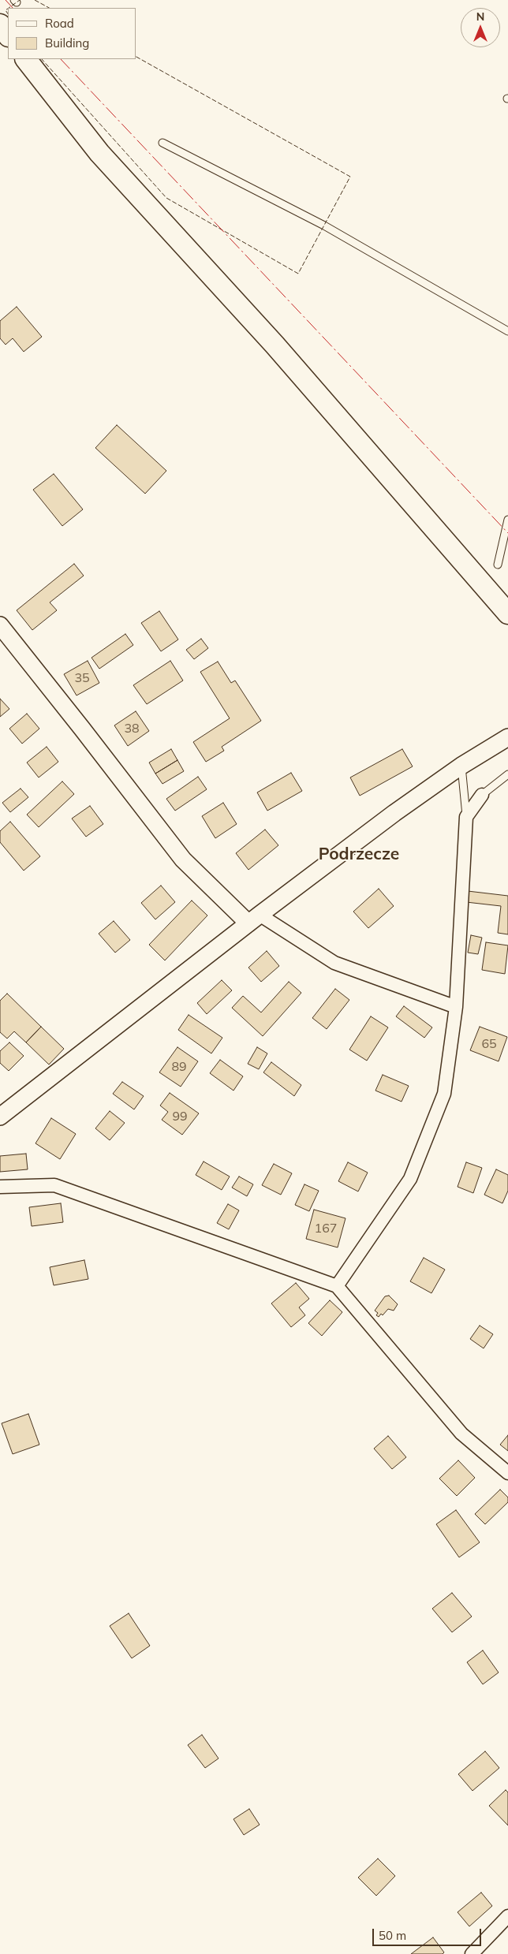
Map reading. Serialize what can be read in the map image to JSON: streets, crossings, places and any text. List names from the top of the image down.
{
  "districts": ["Podrzecze"],
  "house_numbers": [
    "35",
    "38",
    "65",
    "89",
    "99",
    "167"
  ],
  "legend": ["Road", "Building"],
  "scale_bar": "50 m",
  "north": "top"
}
